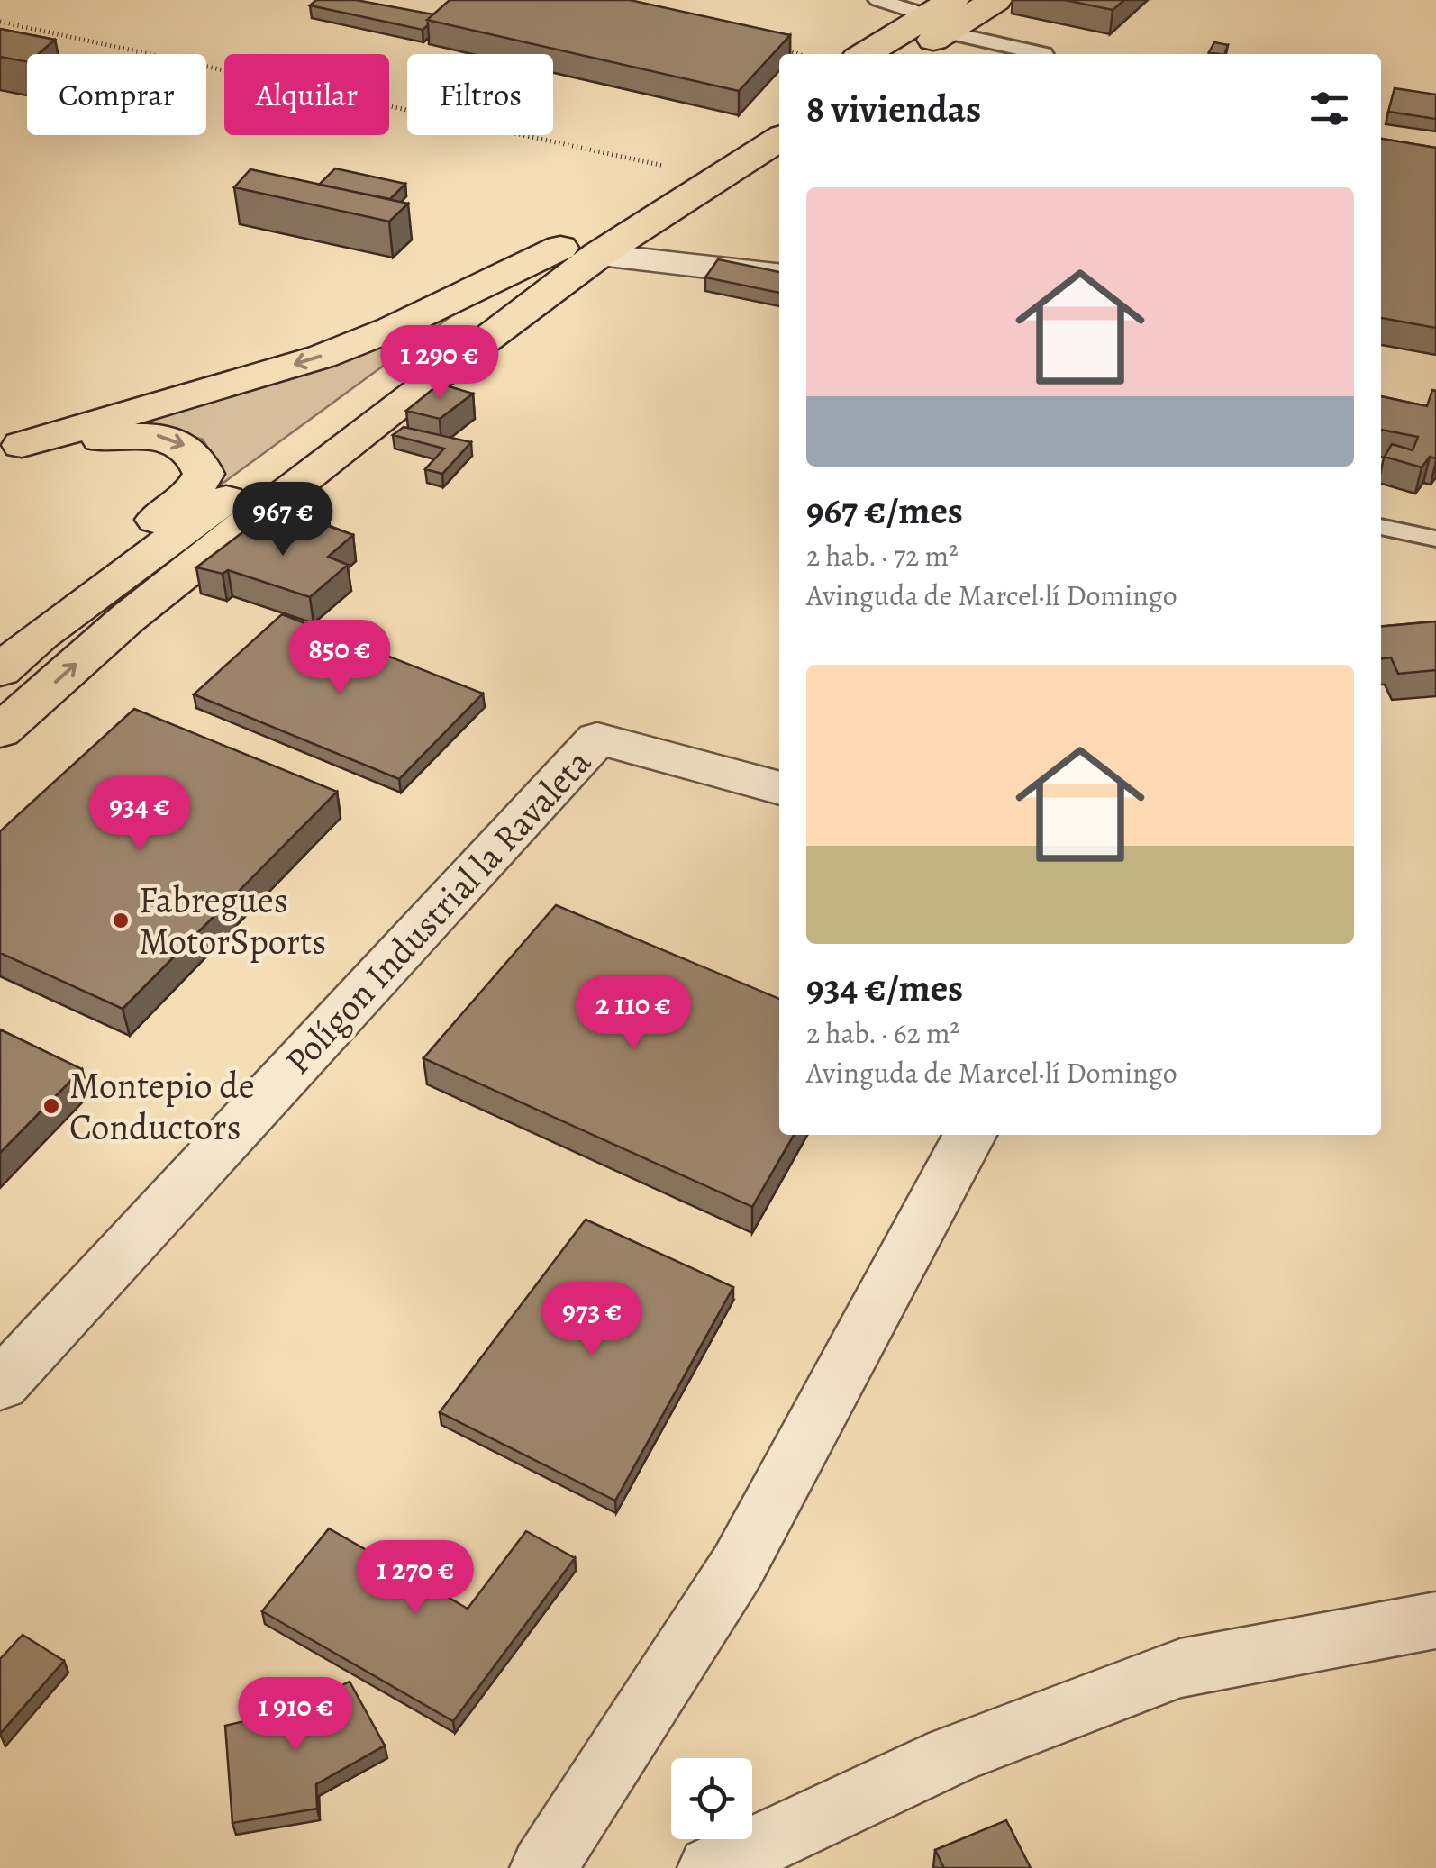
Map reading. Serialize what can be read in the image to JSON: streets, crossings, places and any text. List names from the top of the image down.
{
  "streets": {
    "street": ["Polígon Industrial la Ravaleta"]
  },
  "places": ["Fabregues MotorSports", "Montepio de Conductors"],
  "page": {
    "chip": ["Comprar", "Alquilar", "Filtros"],
    "heading": "8 viviendas",
    "list": [
      {
        "name": "967 €/mes",
        "note": "2 hab. · 72 m² · Avinguda de Marcel·lí Domingo"
      },
      {
        "name": "934 €/mes",
        "note": "2 hab. · 62 m² · Avinguda de Marcel·lí Domingo"
      }
    ],
    "price": [
      "1 290 €",
      "967 €",
      "850 €",
      "934 €",
      "2 110 €",
      "973 €",
      "1 270 €",
      "1 910 €"
    ]
  }
}
